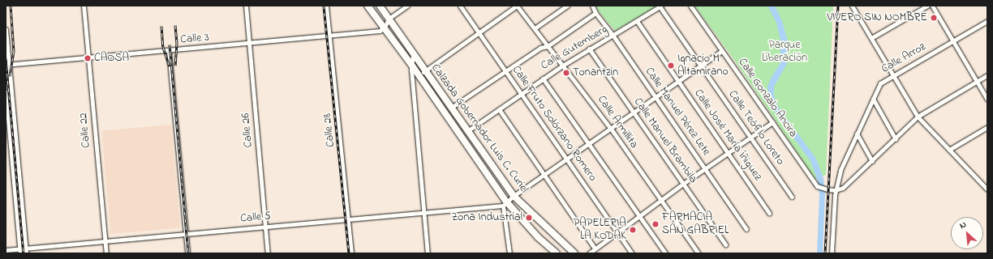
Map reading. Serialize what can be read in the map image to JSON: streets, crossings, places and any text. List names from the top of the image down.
{
  "streets": {
    "main road": ["Calzada Gobernador Luis C. Curiel"],
    "street": [
      "Calle 3",
      "Calle Gutemberg",
      "Calle Arroz",
      "Calle Gonzalo Ancira",
      "Calle Manuel Pérez Lete",
      "Calle Armillita",
      "Calle Fruto Solórzano Romero",
      "Calle Teófilo Loreto",
      "Calle 22",
      "Calle 26",
      "Calle 28",
      "Calle José María Íñiguez",
      "Calle Manuel Brambila",
      "Calle 5"
    ]
  },
  "crossings": [
    ["Calle 3", "Calzada Gobernador Luis C. Curiel"],
    ["Calle 3", "Calle 22"],
    ["Calle 3", "Calle 26"],
    ["Calle 3", "Calle 28"],
    ["Calle Gutemberg", "Calle Manuel Pérez Lete"],
    ["Calle Gutemberg", "Calle Armillita"],
    ["Calle Gutemberg", "Calle Fruto Solórzano Romero"],
    ["Calle Gutemberg", "Calle Teófilo Loreto"],
    ["Calle Gutemberg", "Calzada Gobernador Luis C. Curiel"],
    ["Calle Gutemberg", "Calle José María Íñiguez"],
    ["Calle Gutemberg", "Calle Manuel Brambila"],
    ["Calle Arroz", "Calle Gonzalo Ancira"],
    ["Calzada Gobernador Luis C. Curiel", "Calle 5"],
    ["Calle 22", "Calle 5"],
    ["Calle 26", "Calle 5"],
    ["Calle 28", "Calle 5"]
  ],
  "parks": ["Parque Liberación"],
  "places": [
    "VIVERO SIN NOMBRE",
    "CAOSA",
    "Ignacio M Altamirano",
    "Tonantzin",
    "Zona Industrial",
    "FARMACIA SAN GABRIEL",
    "PAPELERIA LA KODAK"
  ],
  "north": "top left"
}
